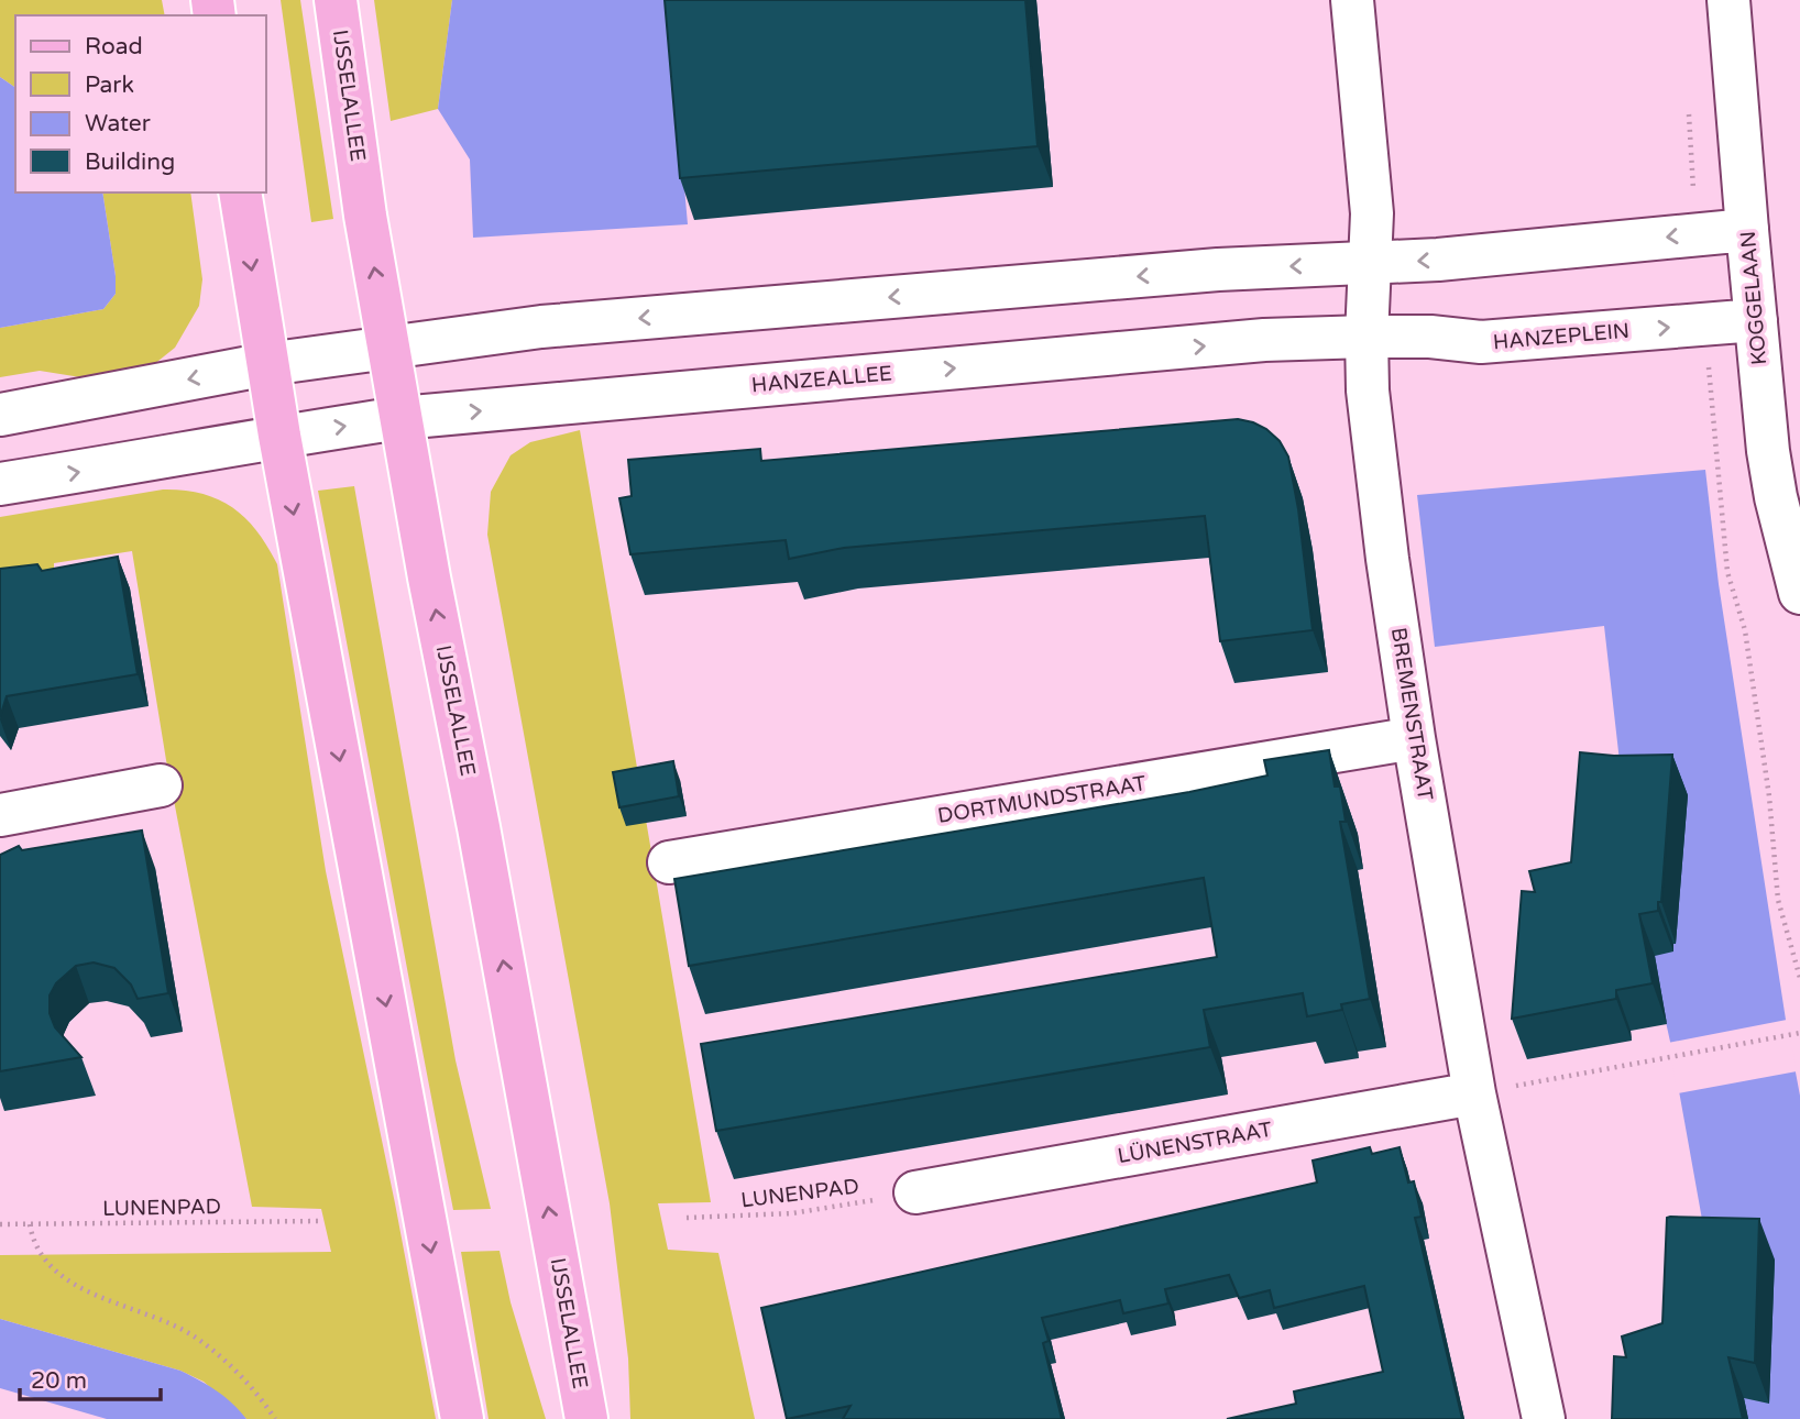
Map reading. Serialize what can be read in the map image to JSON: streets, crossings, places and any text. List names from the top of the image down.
{
  "streets": {
    "main road": ["IJSSELALLEE"],
    "street": [
      "KOGGELAAN",
      "HANZEPLEIN",
      "HANZEALLEE",
      "BREMENSTRAAT",
      "DORTMUNDSTRAAT",
      "LÜNENSTRAAT"
    ],
    "path": ["LUNENPAD"]
  },
  "crossings": [
    ["IJSSELALLEE", "HANZEALLEE"],
    ["KOGGELAAN", "HANZEPLEIN"],
    ["HANZEPLEIN", "HANZEALLEE"],
    ["HANZEPLEIN", "BREMENSTRAAT"],
    ["HANZEALLEE", "BREMENSTRAAT"],
    ["BREMENSTRAAT", "DORTMUNDSTRAAT"],
    ["BREMENSTRAAT", "LÜNENSTRAAT"],
    ["LÜNENSTRAAT", "LUNENPAD"]
  ],
  "legend": [
    "Road",
    "Park",
    "Water",
    "Building"
  ],
  "scale_bar": "20 m"
}
